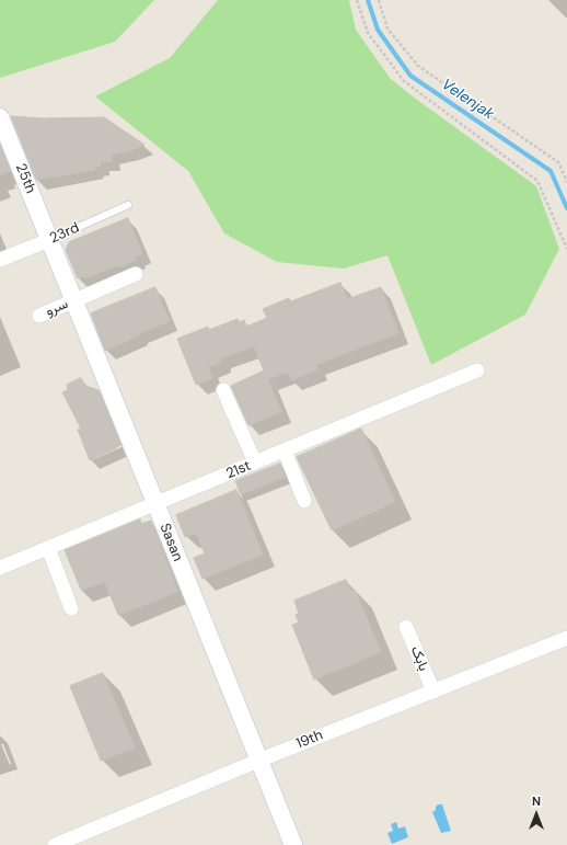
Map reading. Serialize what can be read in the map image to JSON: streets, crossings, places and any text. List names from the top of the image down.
{
  "streets": {
    "street": [
      "25th",
      "23rd",
      "سرو",
      "21st",
      "Sasan",
      "بابک",
      "19th"
    ]
  },
  "crossings": [
    ["25th", "23rd"],
    ["25th", "Sasan"],
    ["23rd", "Sasan"],
    ["سرو", "Sasan"],
    ["21st", "Sasan"],
    ["Sasan", "19th"],
    ["بابک", "19th"]
  ],
  "water": ["Velenjak"],
  "north": "top"
}
